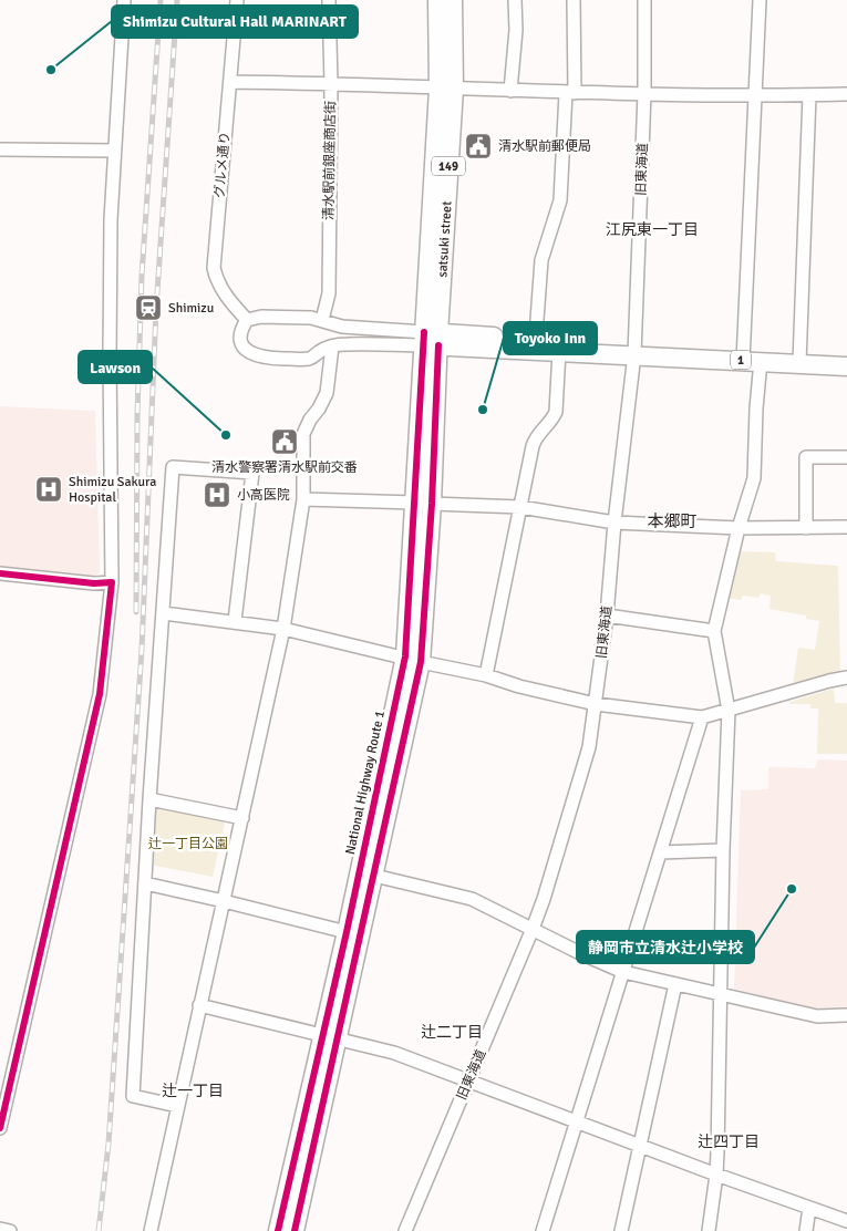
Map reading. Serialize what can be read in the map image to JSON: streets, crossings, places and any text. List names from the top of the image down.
{
  "streets": {
    "highway": [
      "149",
      "satsuki street",
      "1",
      "National Highway Route 1"
    ],
    "street": ["清水駅前銀座商店街", "グルメ通り", "旧東海道"]
  },
  "crossings": [
    ["旧東海道", "1"],
    ["satsuki street", "1"],
    ["satsuki street", "National Highway Route 1"],
    ["1", "National Highway Route 1"]
  ],
  "districts": [
    "江尻東一丁目",
    "本郷町",
    "辻二丁目",
    "辻一丁目",
    "辻四丁目"
  ],
  "parks": ["辻一丁目公園"],
  "places": {
    "other": [
      "Shimizu Cultural Hall MARINART",
      "Toyoko Inn",
      "Lawson",
      "静岡市立清水辻小学校"
    ],
    "public building": ["清水駅前郵便局", "清水警察署清水駅前交番"],
    "station": ["Shimizu"],
    "hospital": ["Shimizu Sakura Hospital", "小高医院"]
  }
}
